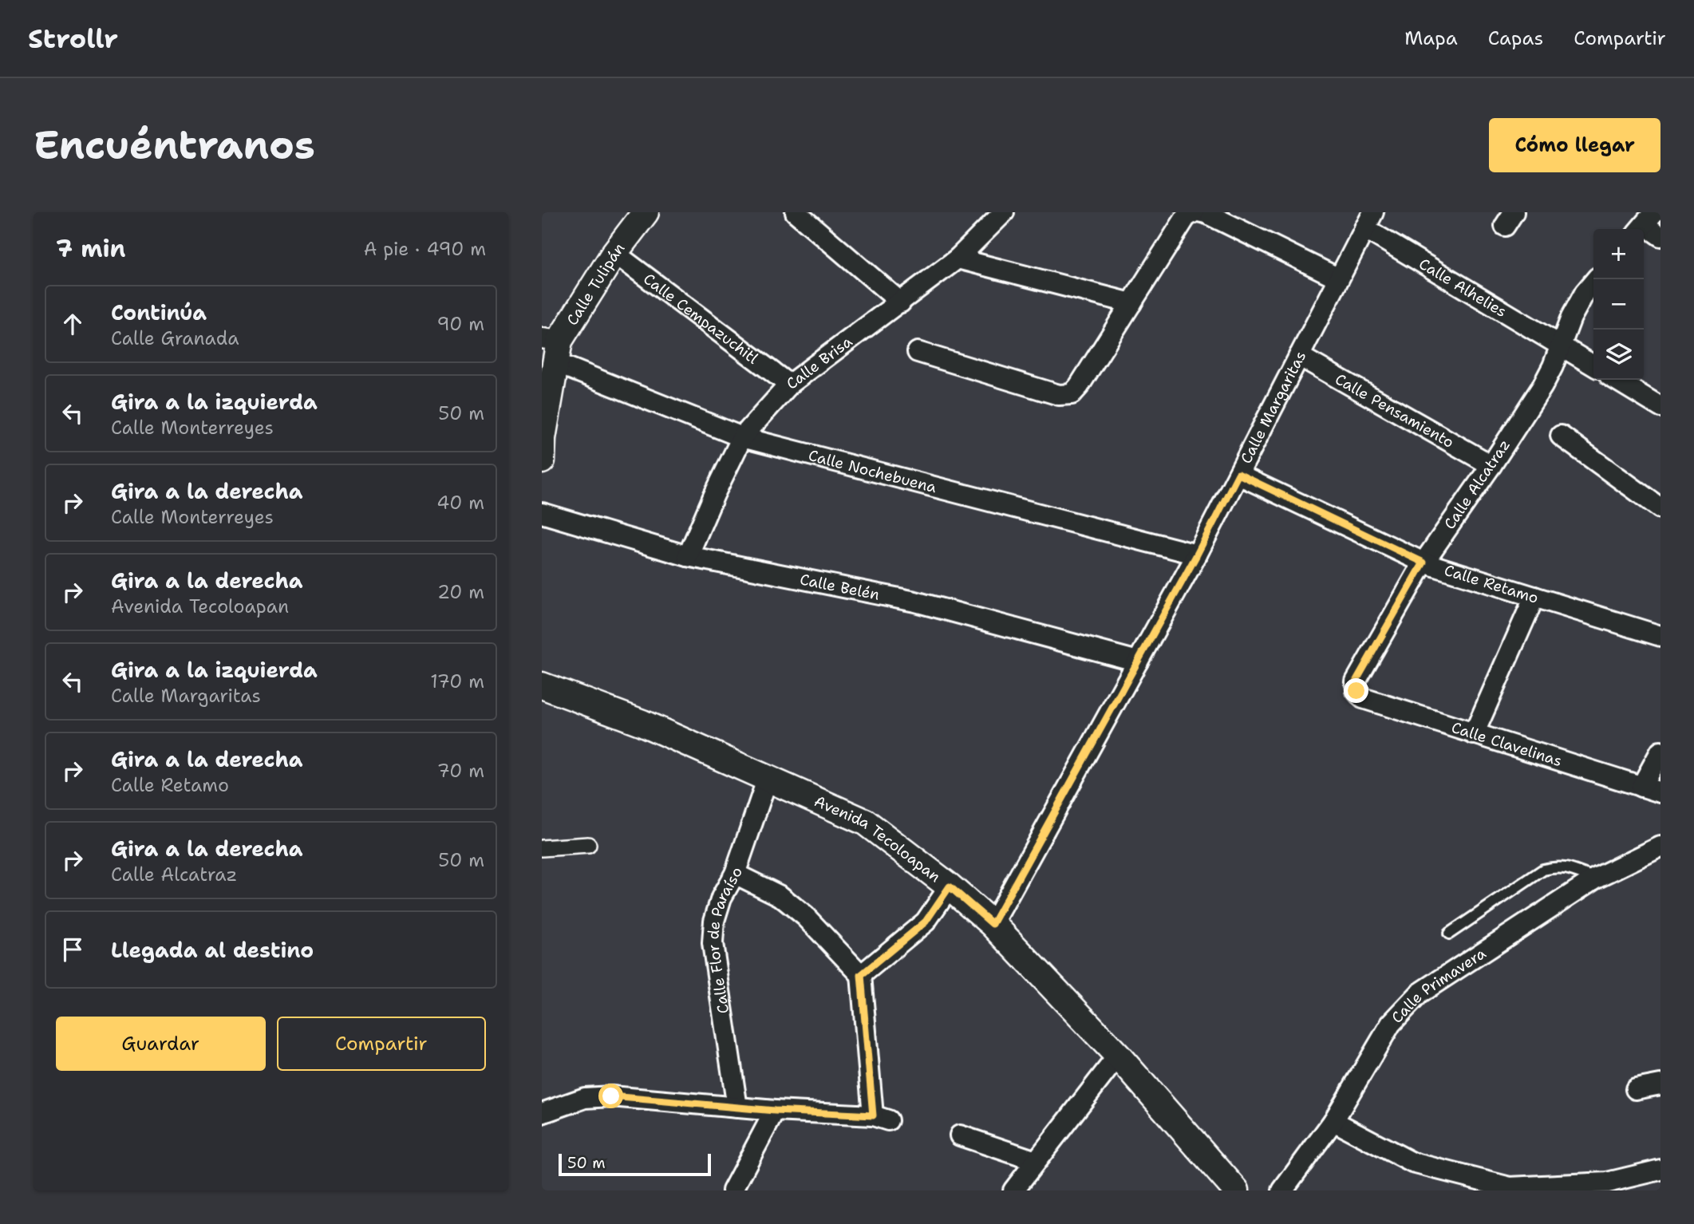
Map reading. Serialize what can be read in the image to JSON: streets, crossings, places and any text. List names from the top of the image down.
{
  "streets": {
    "street": [
      "Calle Tulipán",
      "Calle Alhelies",
      "Calle Cempazuchitl",
      "Calle Brisa",
      "Calle Margaritas",
      "Calle Pensamiento",
      "Calle Nochebuena",
      "Calle Alcatraz",
      "Calle Retamo",
      "Calle Belén",
      "Calle Clavelinas",
      "Avenida Tecoloapan",
      "Calle Flor de Paraíso",
      "Calle Primavera"
    ]
  },
  "crossings": [
    ["Calle Tulipán", "Calle Cempazuchitl"],
    ["Calle Tulipán", "Calle Nochebuena"],
    ["Calle Alhelies", "Calle Margaritas"],
    ["Calle Alhelies", "Calle Alcatraz"],
    ["Calle Cempazuchitl", "Calle Brisa"],
    ["Calle Brisa", "Calle Nochebuena"],
    ["Calle Brisa", "Calle Belén"],
    ["Calle Margaritas", "Calle Pensamiento"],
    ["Calle Margaritas", "Calle Nochebuena"],
    ["Calle Margaritas", "Calle Retamo"],
    ["Calle Margaritas", "Calle Belén"],
    ["Calle Margaritas", "Avenida Tecoloapan"],
    ["Calle Pensamiento", "Calle Alcatraz"],
    ["Calle Alcatraz", "Calle Retamo"],
    ["Calle Alcatraz", "Calle Clavelinas"],
    ["Avenida Tecoloapan", "Calle Flor de Paraíso"]
  ],
  "scale_bar": "50 m",
  "page": {
    "header": "Strollr",
    "nav": ["Mapa", "Capas", "Compartir"],
    "buttons": [
      "Cómo llegar",
      ["Guardar", "Compartir"]
    ],
    "title": "Encuéntranos",
    "heading": ["7 min", "A pie · 490 m"],
    "map_buttons": ["+", "−"],
    "list": [
      ["Continúa", "Calle Granada", "90 m"],
      ["Gira a la izquierda", "Calle Monterreyes", "50 m"],
      ["Gira a la derecha", "Calle Monterreyes", "40 m"],
      ["Gira a la derecha", "Avenida Tecoloapan", "20 m"],
      ["Gira a la izquierda", "Calle Margaritas", "170 m"],
      ["Gira a la derecha", "Calle Retamo", "70 m"],
      ["Gira a la derecha", "Calle Alcatraz", "50 m"],
      "Llegada al destino"
    ],
    "scale": "50 m"
  }
}
